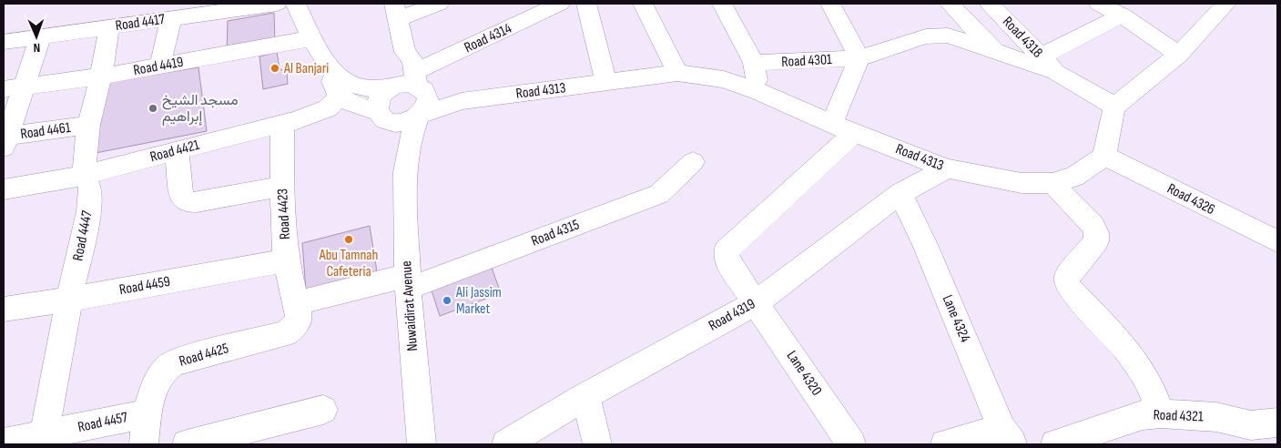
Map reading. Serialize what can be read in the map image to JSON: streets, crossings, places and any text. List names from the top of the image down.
{
  "streets": {
    "street": [
      "Road 4417",
      "Road 4318",
      "Road 4314",
      "Road 4301",
      "Road 4419",
      "Road 4313",
      "Road 4461",
      "Road 4421",
      "Road 4326",
      "Road 4423",
      "Road 4315",
      "Road 4447",
      "Road 4459",
      "Nuwaidirat Avenue",
      "Road 4319",
      "Lane 4324",
      "Road 4425",
      "Lane 4320",
      "Road 4321",
      "Road 4457"
    ]
  },
  "crossings": [
    ["Road 4417", "Road 4447"],
    ["Road 4318", "Road 4301"],
    ["Road 4314", "Road 4313"],
    ["Road 4314", "Nuwaidirat Avenue"],
    ["Road 4419", "Road 4447"],
    ["Road 4313", "Road 4326"],
    ["Road 4313", "Nuwaidirat Avenue"],
    ["Road 4313", "Road 4319"],
    ["Road 4461", "Road 4447"],
    ["Road 4421", "Road 4423"],
    ["Road 4421", "Road 4447"],
    ["Road 4423", "Road 4315"],
    ["Road 4423", "Road 4459"],
    ["Road 4423", "Road 4425"],
    ["Road 4315", "Nuwaidirat Avenue"],
    ["Road 4315", "Road 4425"],
    ["Road 4447", "Road 4459"],
    ["Road 4447", "Road 4457"],
    ["Road 4319", "Lane 4324"],
    ["Road 4319", "Lane 4320"],
    ["Road 4425", "Road 4457"]
  ],
  "places": [
    "Al Banjari",
    "مسجد الشيخ إبراهيم",
    "Abu Tamnah Cafeteria",
    "Ali Jassim Market"
  ],
  "north": "bottom"
}
